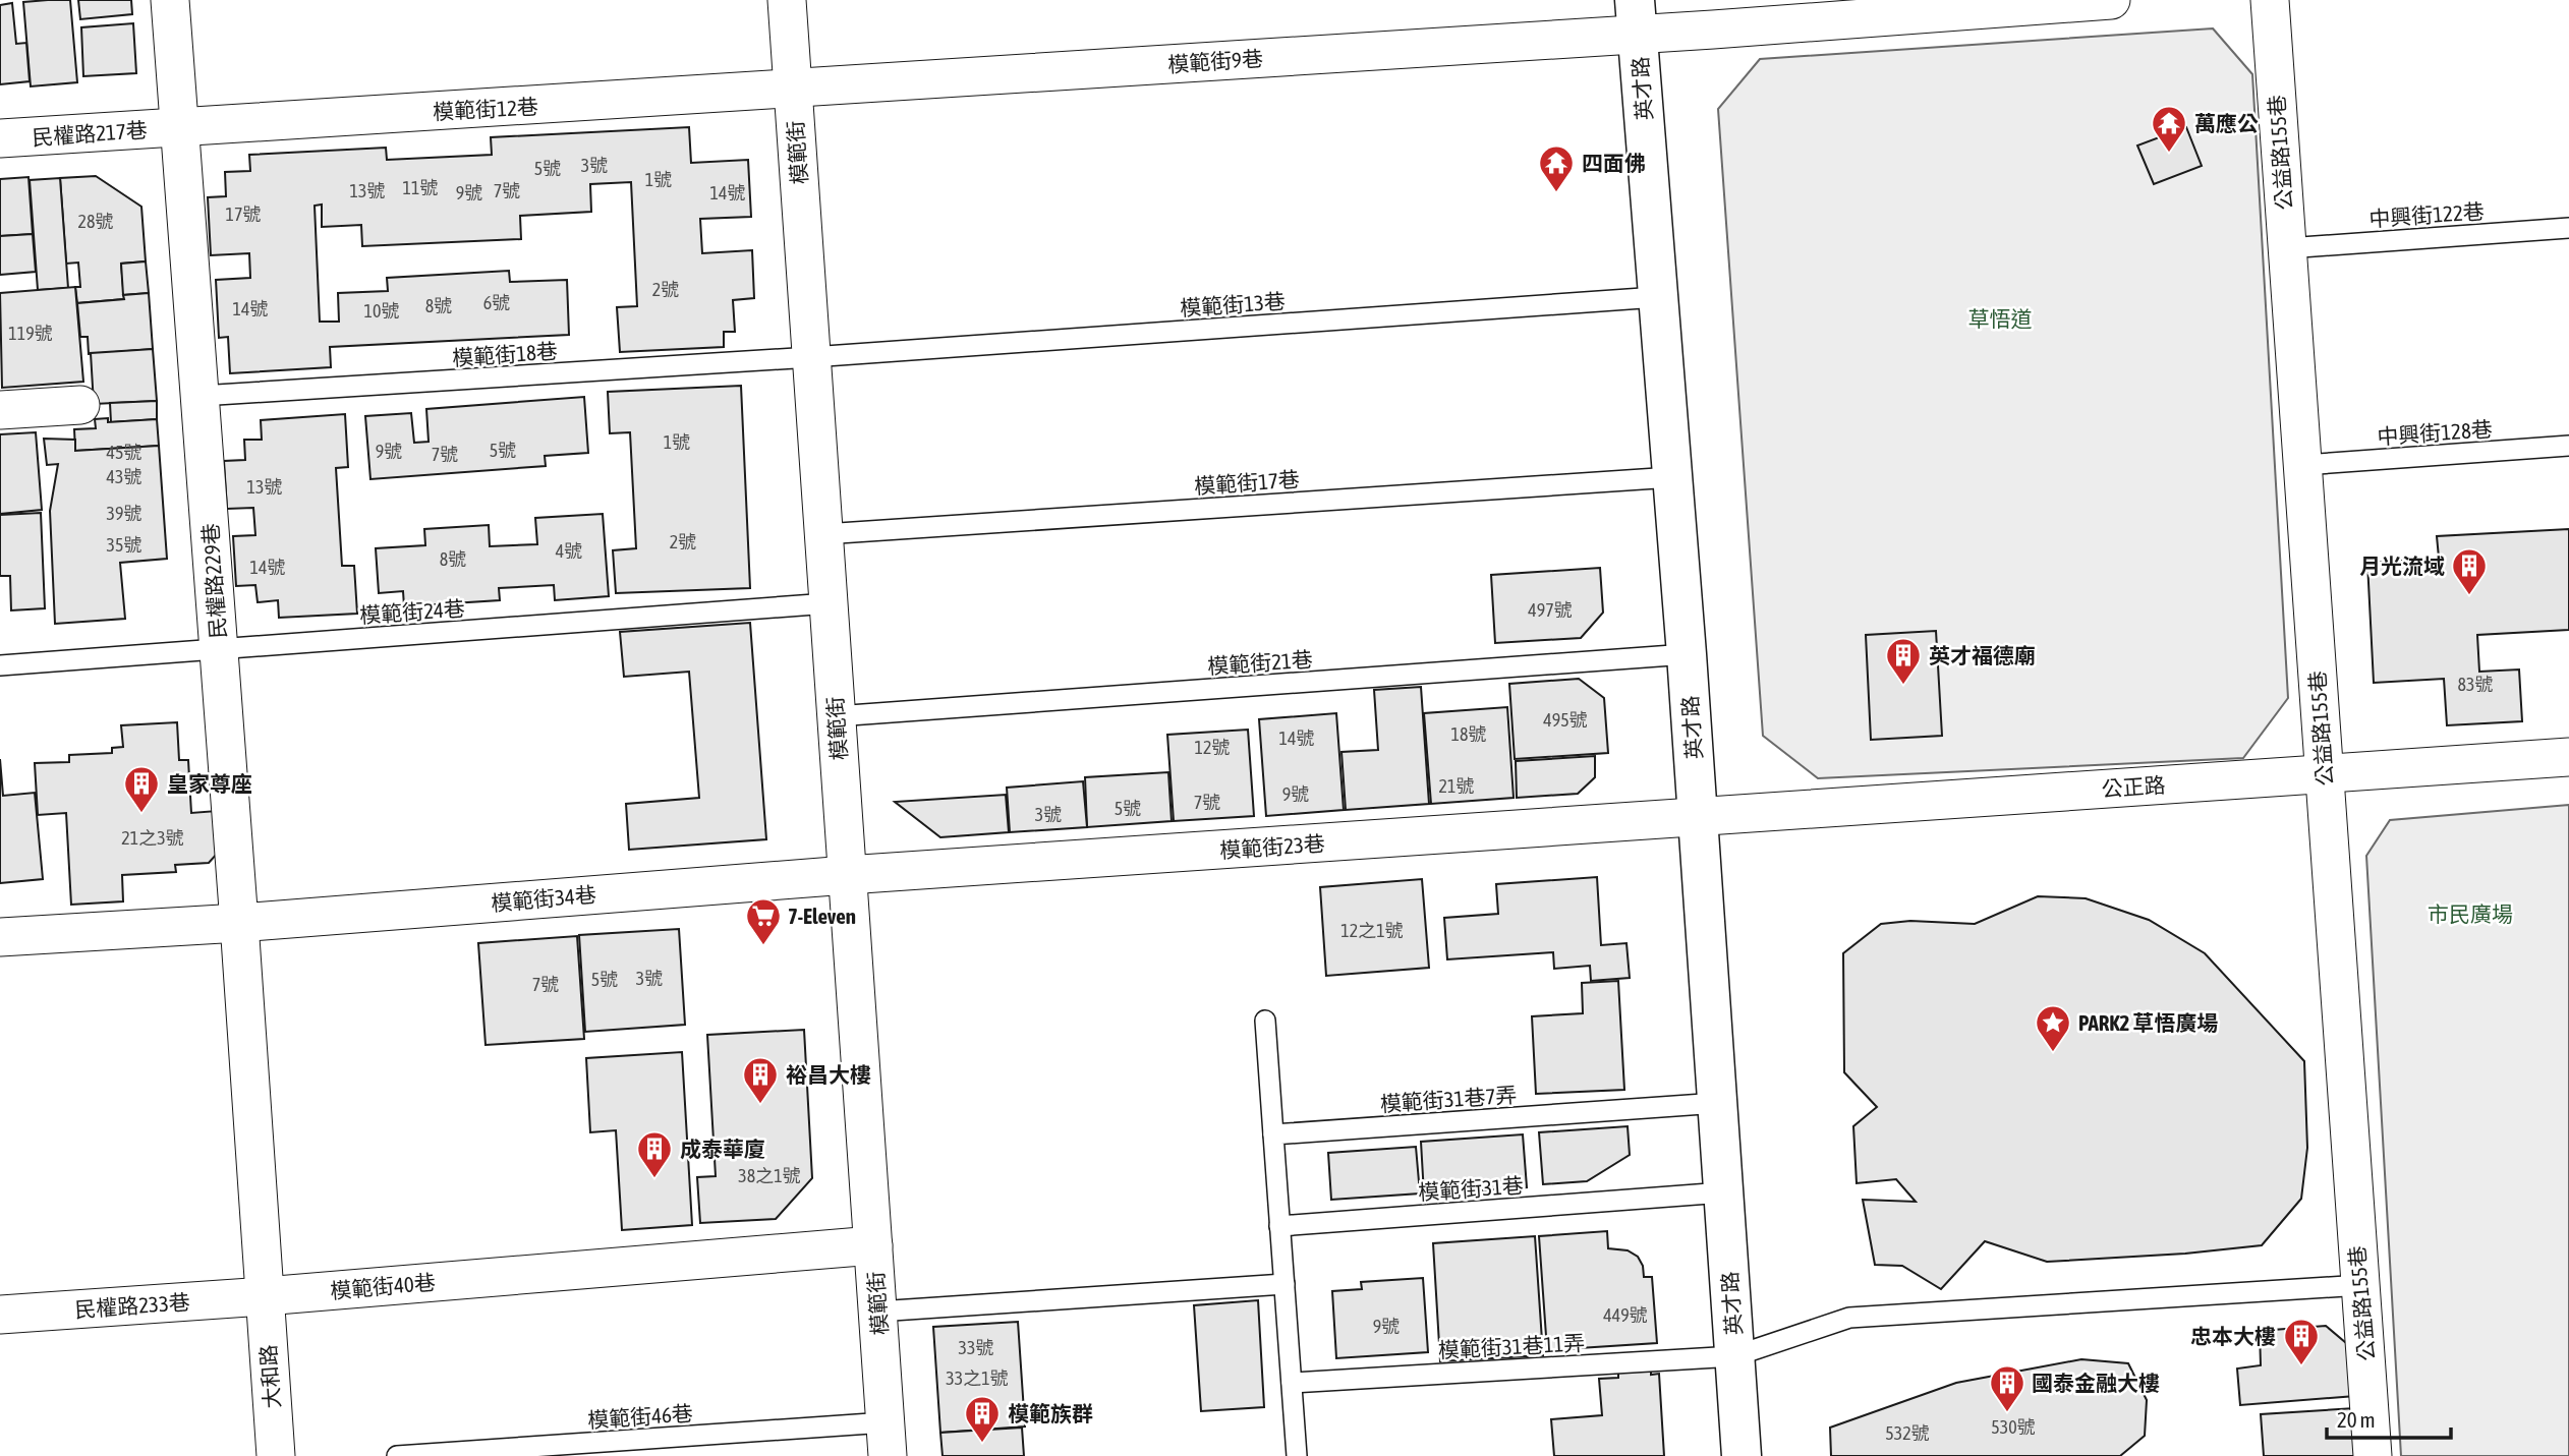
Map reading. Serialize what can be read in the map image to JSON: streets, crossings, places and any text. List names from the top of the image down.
{
  "streets": {
    "main road": ["英才路"],
    "street": [
      "模範街9巷",
      "模範街12巷",
      "民權路217巷",
      "模範街",
      "公益路155巷",
      "民權路229巷",
      "公正路",
      "模範街23巷",
      "模範街34巷",
      "模範街40巷",
      "民權路233巷",
      "大和路"
    ],
    "lane": [
      "中興街122巷",
      "模範街13巷",
      "模範街18巷",
      "中興街128巷",
      "模範街17巷",
      "模範街24巷",
      "模範街21巷",
      "模範街31巷7弄",
      "模範街31巷",
      "模範街31巷11弄",
      "模範街46巷"
    ]
  },
  "crossings": [
    ["模範街9巷", "英才路"],
    ["模範街9巷", "模範街12巷"],
    ["模範街9巷", "模範街"],
    ["英才路", "模範街13巷"],
    ["英才路", "模範街17巷"],
    ["英才路", "模範街21巷"],
    ["英才路", "公正路"],
    ["英才路", "模範街23巷"],
    ["英才路", "模範街31巷7弄"],
    ["英才路", "模範街31巷"],
    ["英才路", "模範街31巷11弄"],
    ["模範街12巷", "民權路217巷"],
    ["模範街12巷", "模範街"],
    ["模範街12巷", "民權路229巷"],
    ["民權路217巷", "民權路229巷"],
    ["模範街", "模範街13巷"],
    ["模範街", "模範街18巷"],
    ["模範街", "模範街17巷"],
    ["模範街", "模範街24巷"],
    ["模範街", "模範街21巷"],
    ["模範街", "模範街23巷"],
    ["模範街", "模範街34巷"],
    ["模範街", "模範街40巷"],
    ["模範街", "模範街46巷"],
    ["公益路155巷", "中興街122巷"],
    ["公益路155巷", "中興街128巷"],
    ["公益路155巷", "公正路"],
    ["公益路155巷", "模範街31巷11弄"],
    ["模範街13巷", "模範街18巷"],
    ["模範街18巷", "民權路229巷"],
    ["民權路229巷", "模範街24巷"],
    ["民權路229巷", "模範街34巷"],
    ["公正路", "模範街23巷"],
    ["模範街23巷", "模範街34巷"],
    ["模範街40巷", "民權路233巷"],
    ["模範街40巷", "大和路"],
    ["民權路233巷", "大和路"]
  ],
  "parks": ["草悟道", "市民廣場"],
  "places": {
    "temple": ["萬應公", "四面佛"],
    "building": [
      "月光流域",
      "英才福德廟",
      "皇家尊座",
      "裕昌大樓",
      "成泰華廈",
      "忠本大樓",
      "國泰金融大樓",
      "模範族群"
    ],
    "supermarket": ["7-Eleven"],
    "place": ["PARK2 草悟廣場"]
  },
  "house_numbers": [
    "3號",
    "5號",
    "1號",
    "11號",
    "13號",
    "7號",
    "9號",
    "14號",
    "17號",
    "28號",
    "2號",
    "6號",
    "8號",
    "14號",
    "10號",
    "119號",
    "1號",
    "5號",
    "9號",
    "45號",
    "7號",
    "43號",
    "13號",
    "39號",
    "2號",
    "35號",
    "4號",
    "8號",
    "14號",
    "497號",
    "83號",
    "495號",
    "18號",
    "14號",
    "12號",
    "21號",
    "9號",
    "7號",
    "5號",
    "3號",
    "21之3號",
    "12之1號",
    "3號",
    "5號",
    "7號",
    "38之1號",
    "449號",
    "9號",
    "33號",
    "33之1號",
    "530號",
    "532號"
  ],
  "scale_bar": "20 m"
}
